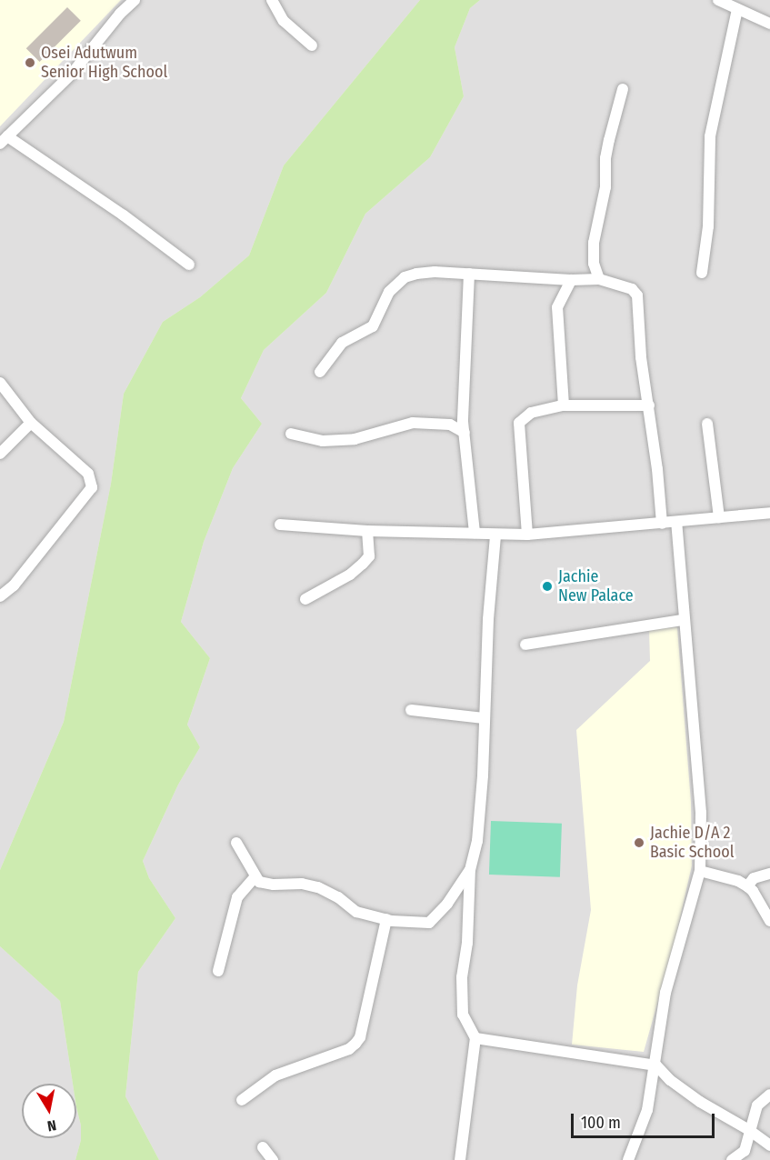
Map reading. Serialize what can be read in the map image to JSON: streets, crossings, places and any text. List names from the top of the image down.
{
  "places": ["Osei Adutwum Senior High School", "Jachie New Palace", "Jachie D/A 2 Basic School"],
  "scale_bar": "100 m",
  "north": "bottom"
}
